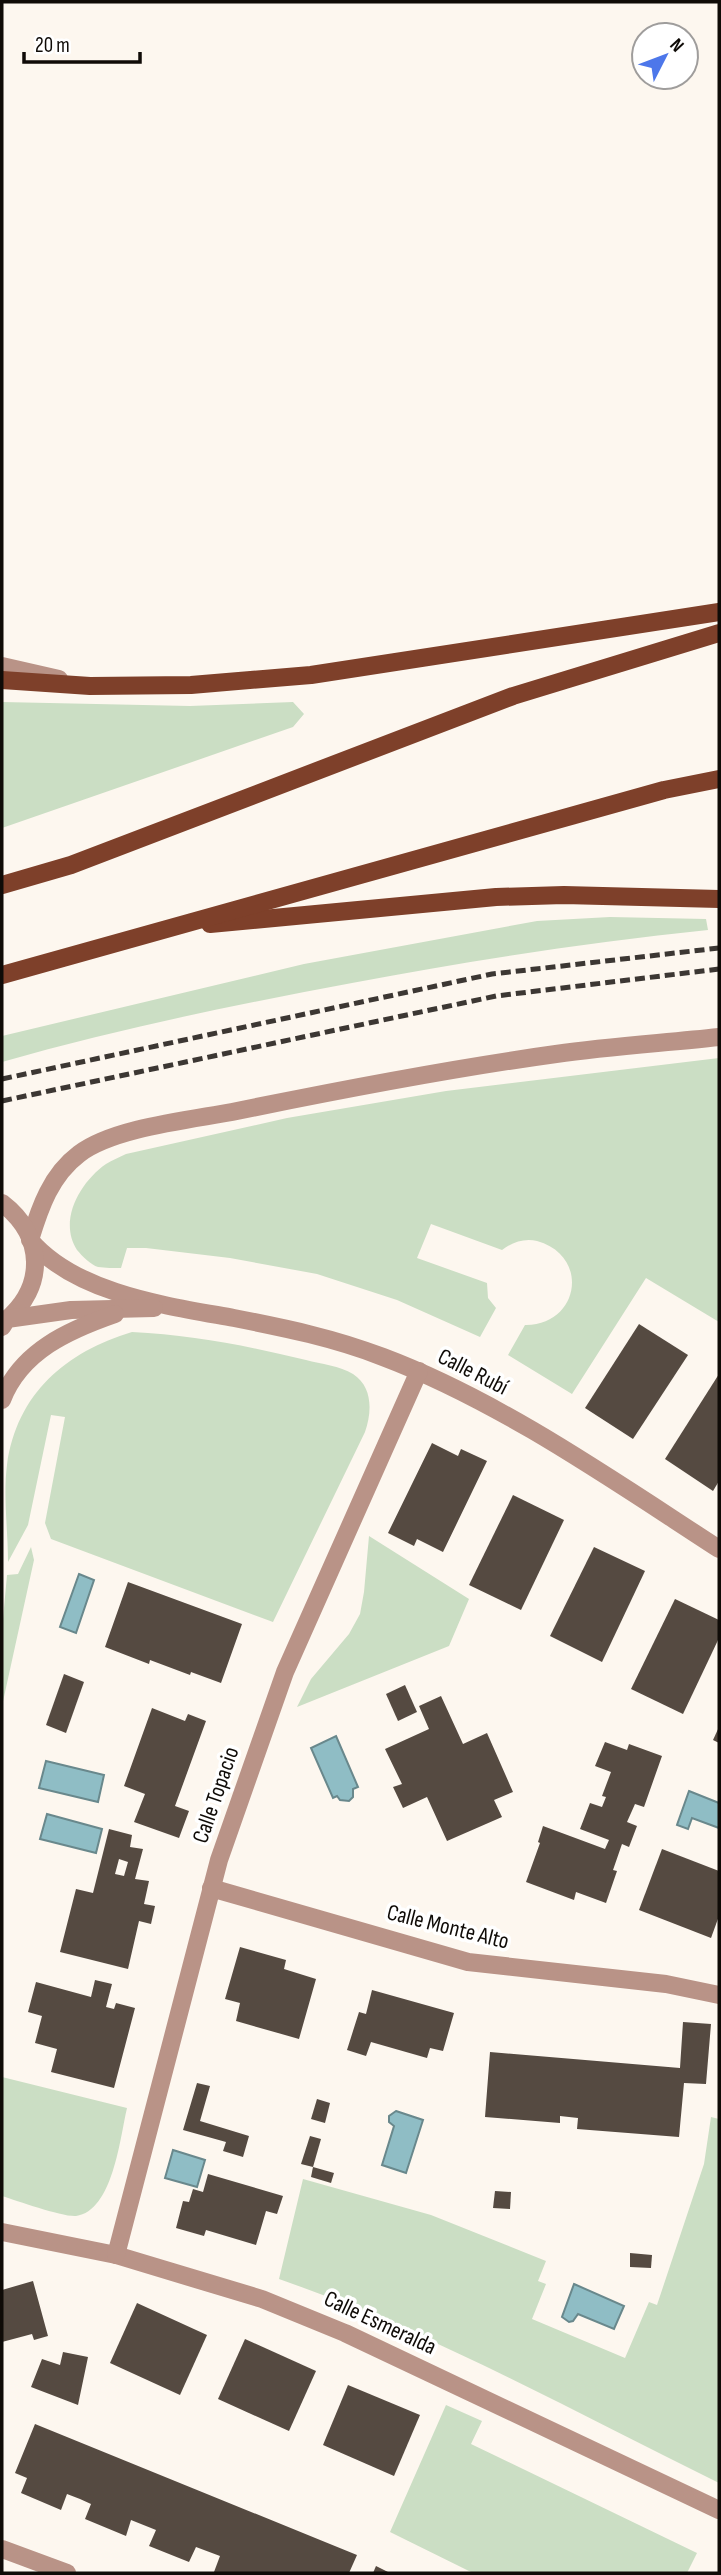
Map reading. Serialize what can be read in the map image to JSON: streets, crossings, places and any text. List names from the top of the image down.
{
  "streets": {
    "street": [
      "Calle Rubí",
      "Calle Topacio",
      "Calle Monte Alto",
      "Calle Esmeralda"
    ]
  },
  "crossings": [
    ["Calle Rubí", "Calle Topacio"],
    ["Calle Topacio", "Calle Monte Alto"],
    ["Calle Topacio", "Calle Esmeralda"]
  ],
  "scale_bar": "20 m",
  "north": "top right"
}
